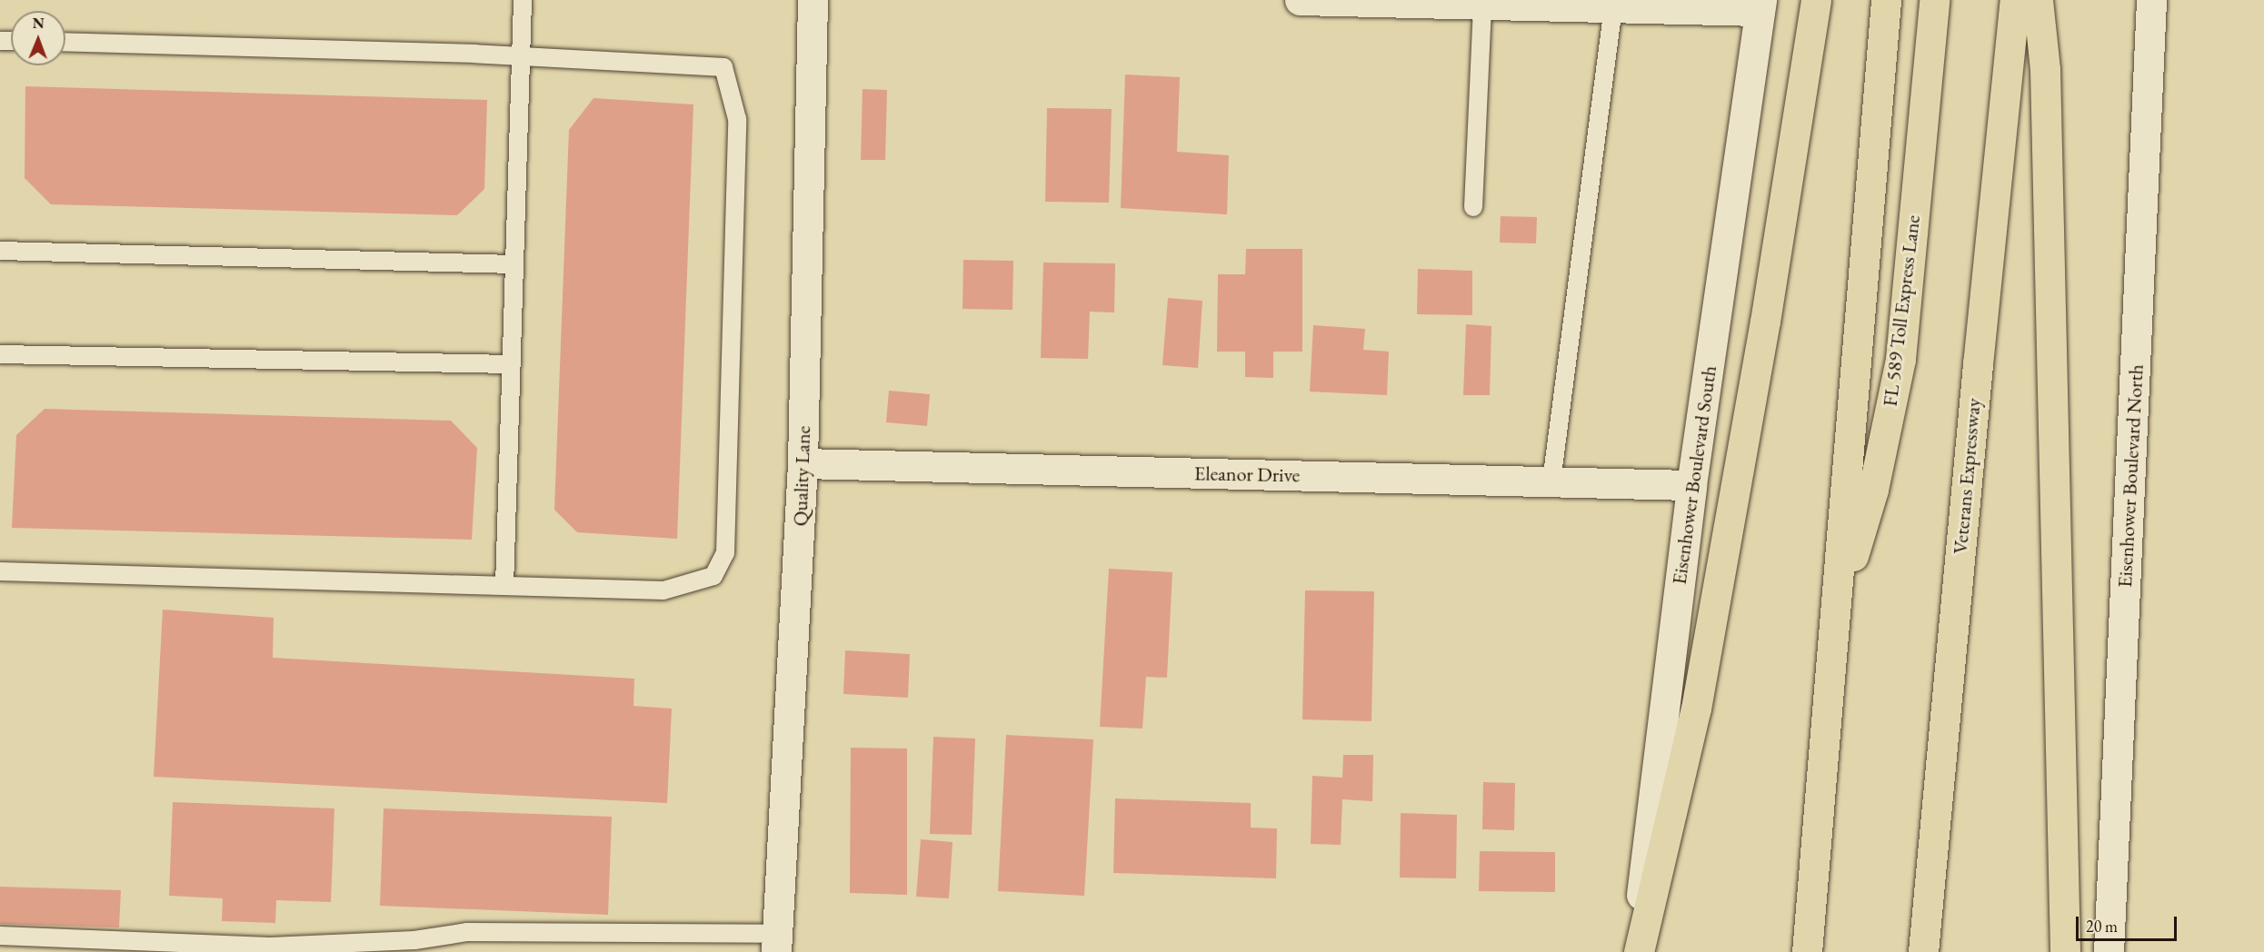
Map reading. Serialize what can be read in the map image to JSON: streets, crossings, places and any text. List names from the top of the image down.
{
  "streets": {
    "highway": ["FL 589 Toll Express Lane", "Veterans Expressway"],
    "street": [
      "Eleanor Drive",
      "Eisenhower Boulevard South",
      "Quality Lane",
      "Eisenhower Boulevard North"
    ]
  },
  "crossings": [
    ["Eleanor Drive", "Eisenhower Boulevard South"],
    ["Eleanor Drive", "Quality Lane"]
  ],
  "scale_bar": "20 m",
  "north": "top"
}
